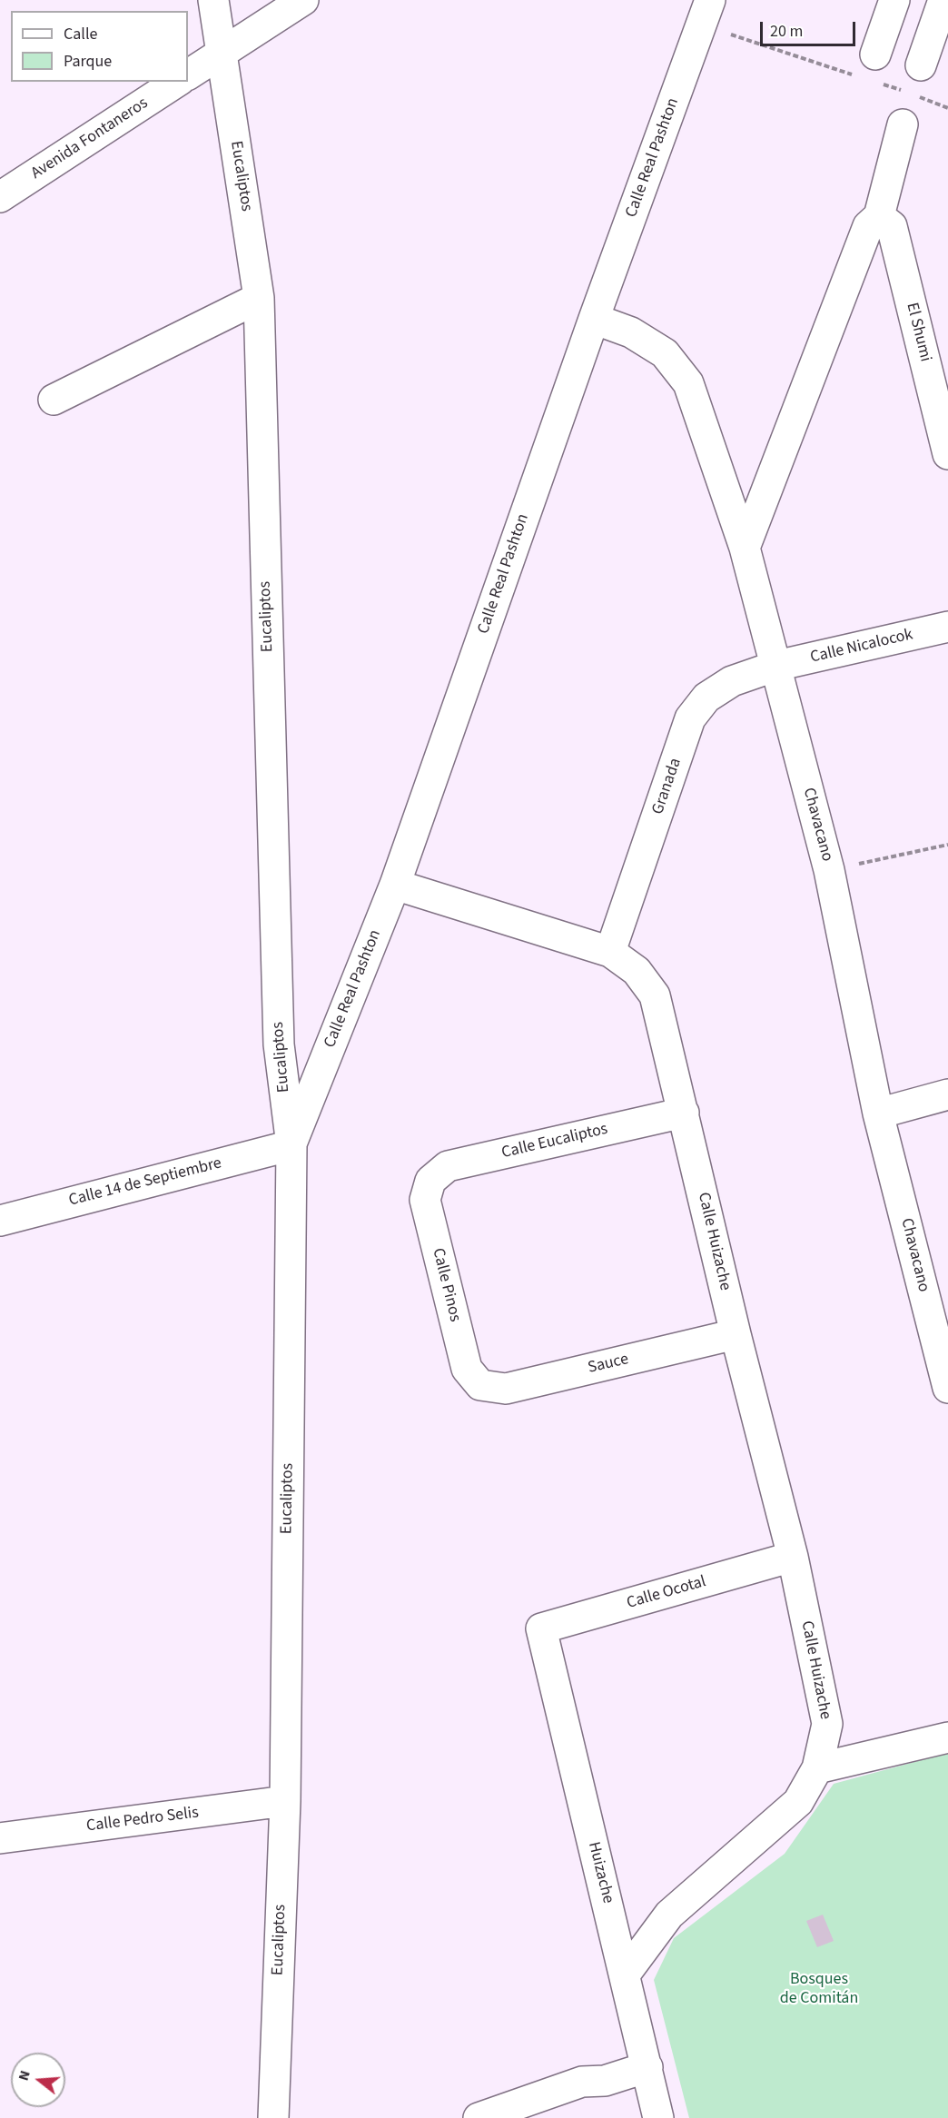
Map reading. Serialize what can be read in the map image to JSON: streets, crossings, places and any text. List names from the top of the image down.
{
  "streets": {
    "street": [
      "Avenida Fontaneros",
      "Calle Real Pashton",
      "Eucaliptos",
      "El Shumi",
      "Calle Nicalocok",
      "Granada",
      "Chavacano",
      "Calle Eucaliptos",
      "Calle 14 de Septiembre",
      "Calle Huizache",
      "Calle Pinos",
      "Sauce",
      "Calle Ocotal",
      "Calle Pedro Selis",
      "Huizache"
    ]
  },
  "crossings": [
    ["Calle Real Pashton", "Eucaliptos"],
    ["Calle Real Pashton", "Chavacano"],
    ["Calle Real Pashton", "Calle 14 de Septiembre"],
    ["Calle Real Pashton", "Calle Huizache"],
    ["Eucaliptos", "Calle 14 de Septiembre"],
    ["Eucaliptos", "Calle Pedro Selis"],
    ["Calle Nicalocok", "Granada"],
    ["Calle Nicalocok", "Chavacano"],
    ["Granada", "Chavacano"],
    ["Granada", "Calle Huizache"],
    ["Calle Eucaliptos", "Calle Huizache"],
    ["Calle Eucaliptos", "Calle Pinos"],
    ["Calle Huizache", "Sauce"],
    ["Calle Huizache", "Calle Ocotal"],
    ["Calle Huizache", "Huizache"],
    ["Calle Pinos", "Sauce"],
    ["Calle Ocotal", "Huizache"]
  ],
  "parks": ["Bosques de Comitán"],
  "legend": ["Calle", "Parque"],
  "scale_bar": "20 m",
  "north": "left"
}
